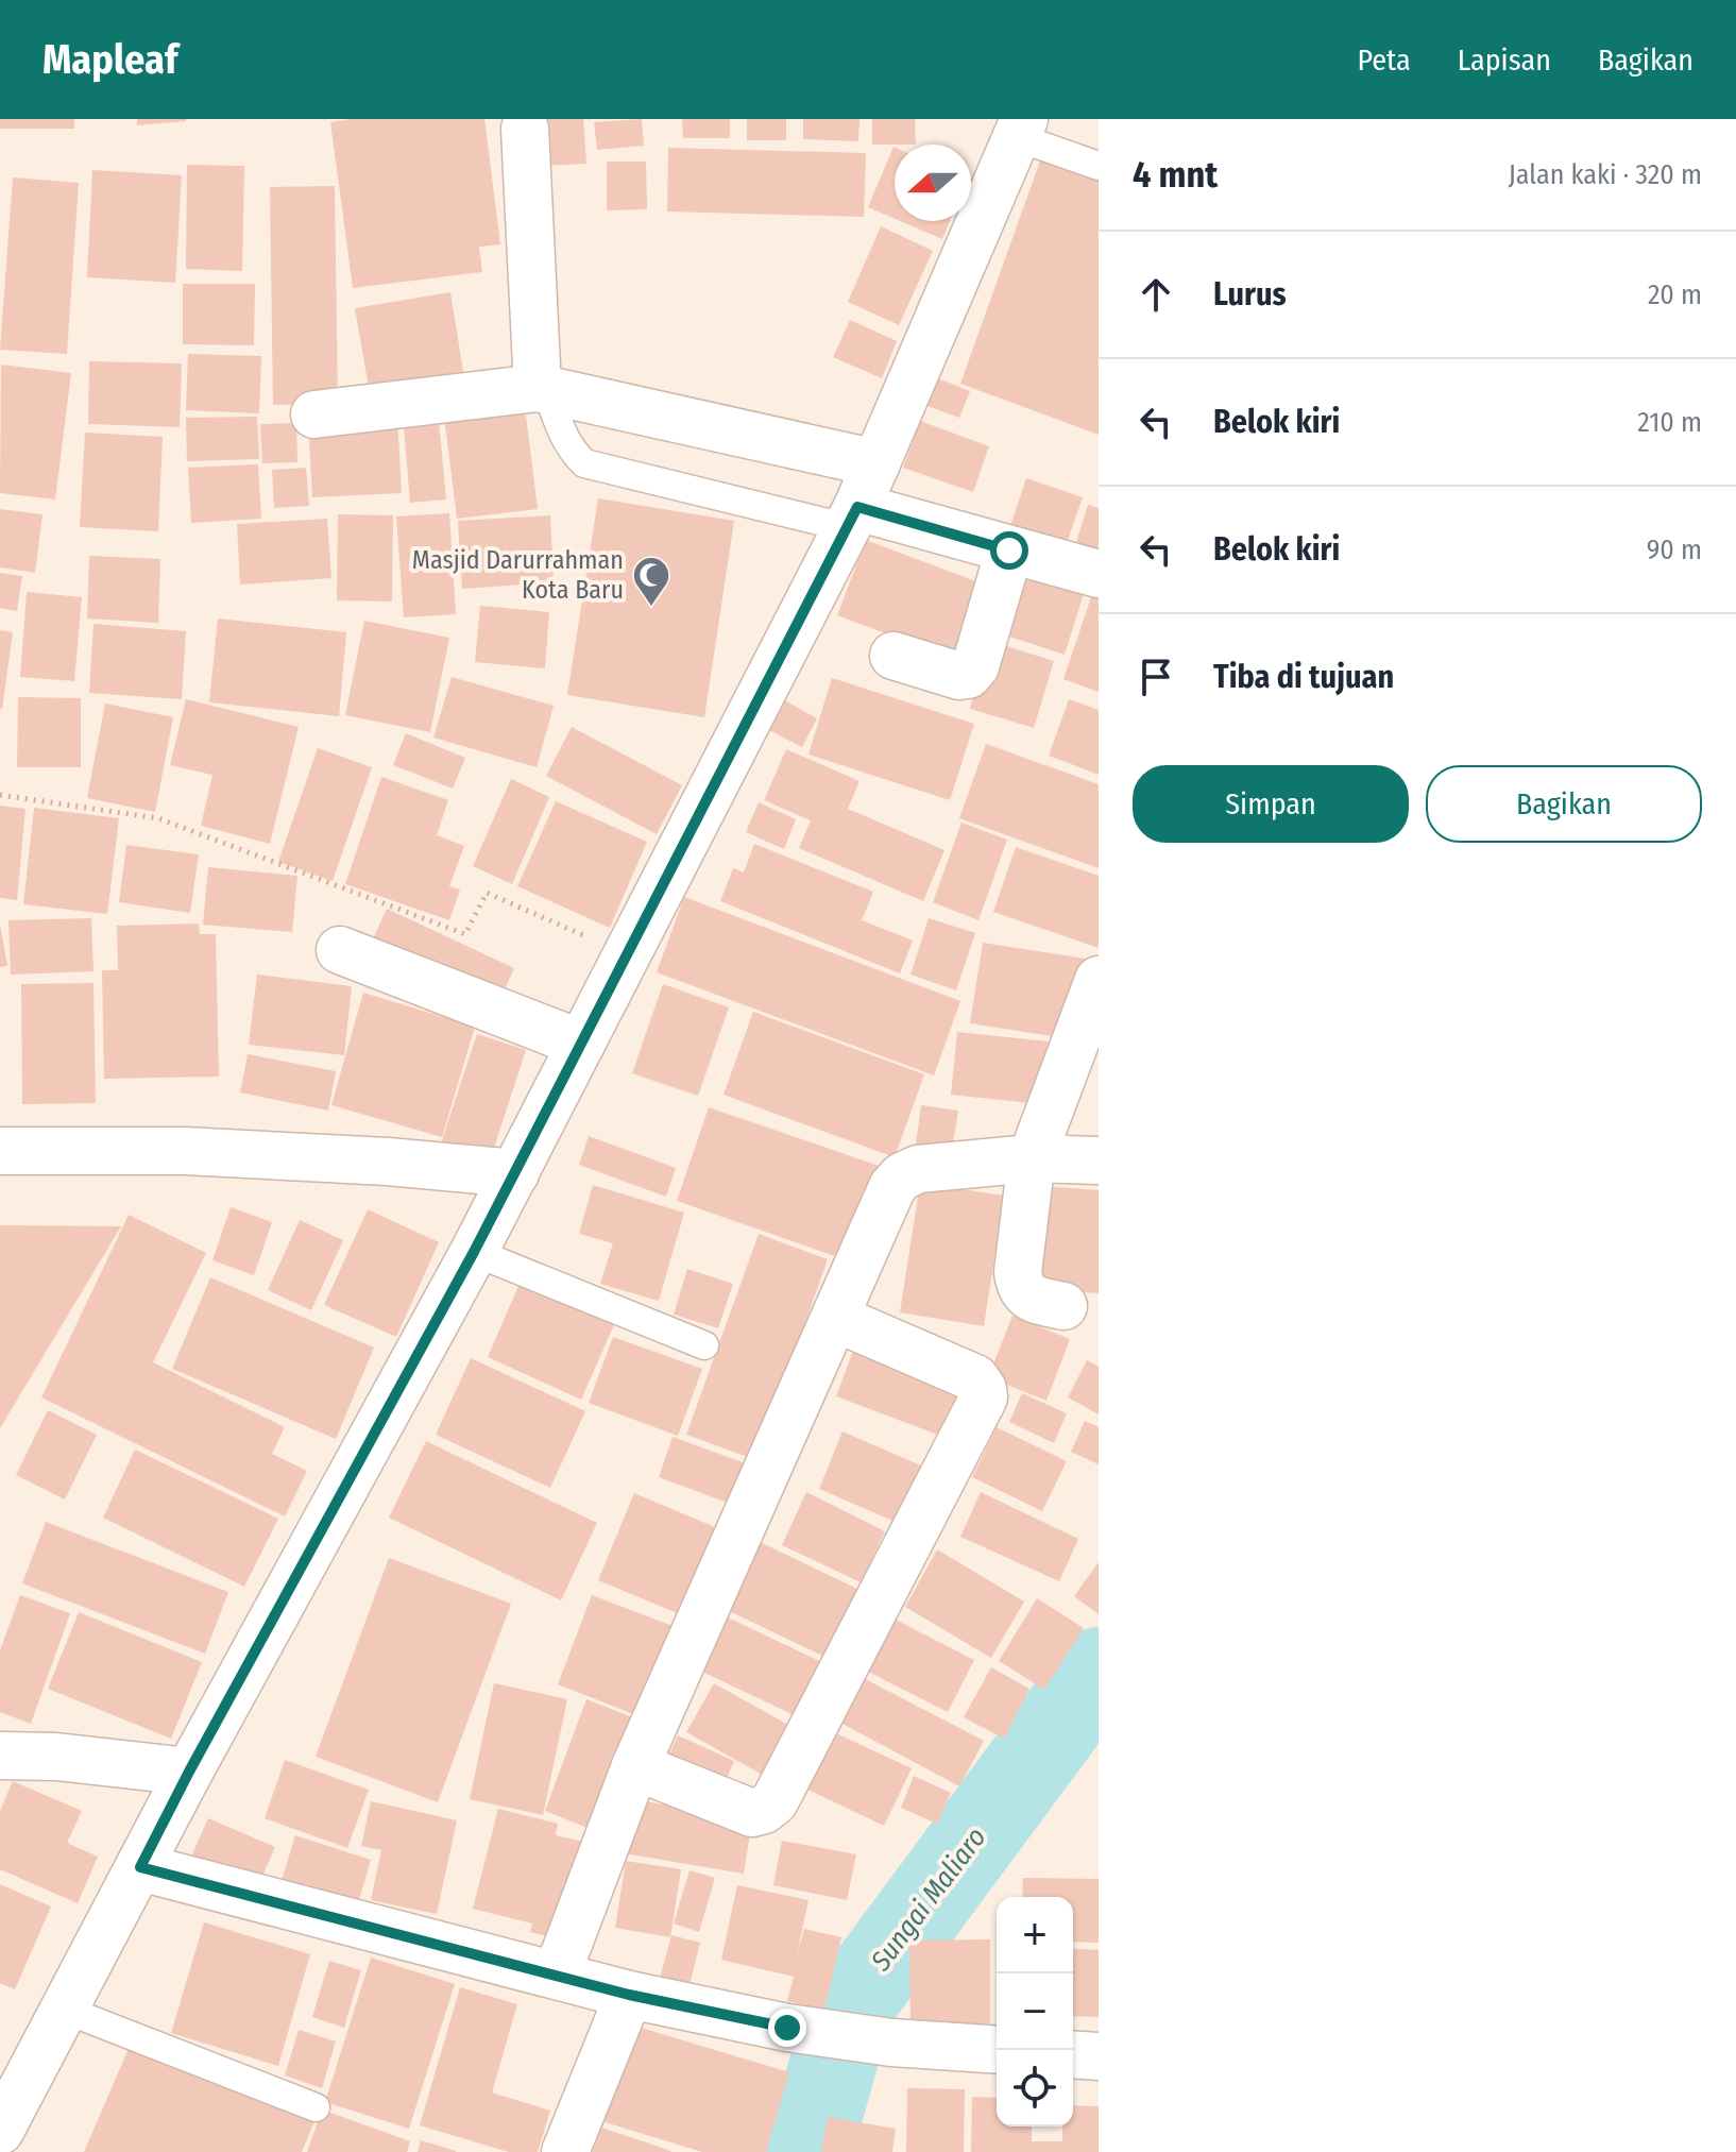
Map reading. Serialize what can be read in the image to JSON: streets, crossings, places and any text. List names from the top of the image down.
{
  "water": ["Sungai Maliaro"],
  "places": {
    "mosque": ["Masjid Darurrahman Kota Baru"]
  },
  "north": "left",
  "page": {
    "header": "Mapleaf",
    "nav": ["Peta", "Lapisan", "Bagikan"],
    "heading": ["4 mnt", "Jalan kaki · 320 m"],
    "list": [
      ["Lurus", "20 m"],
      ["Belok kiri", "210 m"],
      ["Belok kiri", "90 m"],
      "Tiba di tujuan"
    ],
    "buttons": ["Simpan", "Bagikan"],
    "map_buttons": ["+", "−"]
  }
}
